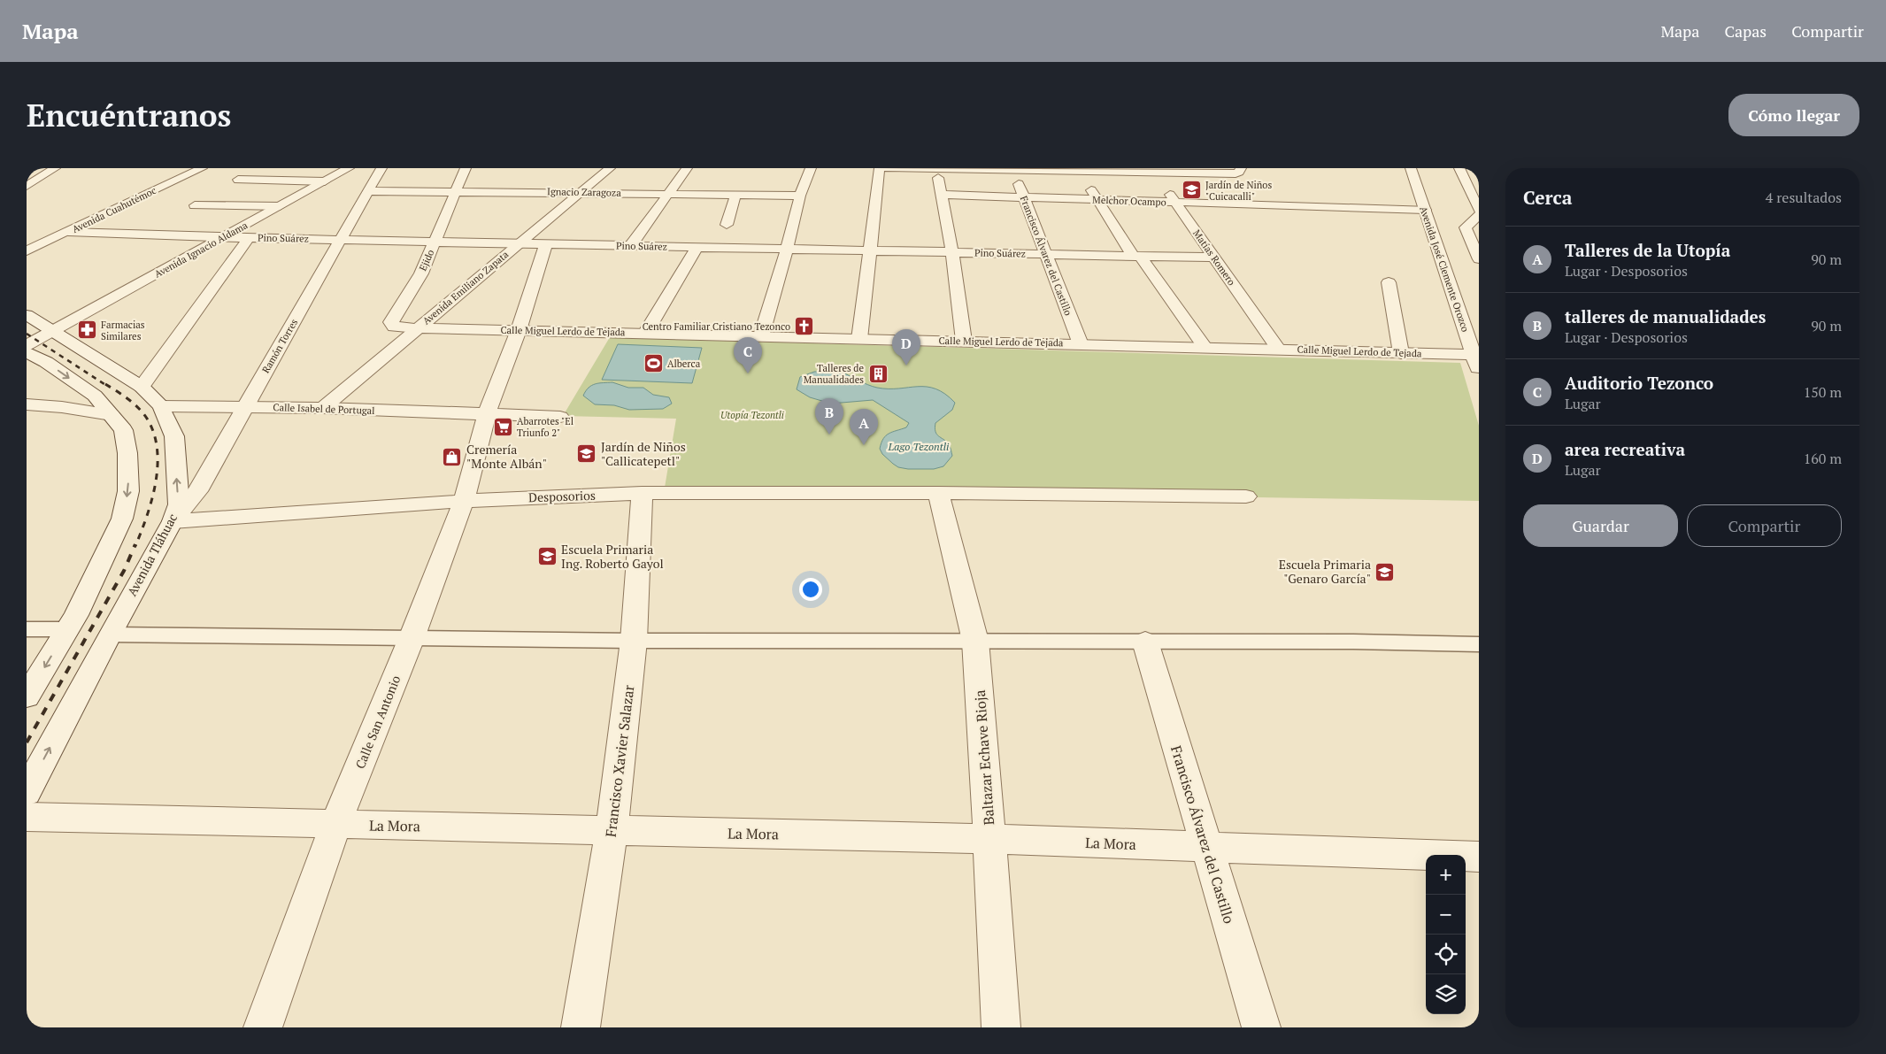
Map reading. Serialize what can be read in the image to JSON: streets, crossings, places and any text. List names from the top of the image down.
{
  "streets": {
    "street": [
      "Ignacio Zaragoza",
      "Melchor Ocampo",
      "Avenida Cuahutémoc",
      "Pino Suárez",
      "Avenida Ignacio Aldama",
      "Francisco Álvarez del Castillo",
      "Matías Romero",
      "Ejido",
      "Avenida José Clemente Orozco",
      "Avenida Emiliano Zapata",
      "Calle Miguel Lerdo de Tejada",
      "Ramón Torres",
      "Calle Isabel de Portugal",
      "Desposorios",
      "Avenida Tláhuac",
      "Calle San Antonio",
      "Baltazar Echave Rioja",
      "Francisco Xavier Salazar",
      "La Mora"
    ]
  },
  "crossings": [
    ["Ignacio Zaragoza", "Ejido"],
    ["Ignacio Zaragoza", "Avenida Emiliano Zapata"],
    ["Ignacio Zaragoza", "Ramón Torres"],
    ["Melchor Ocampo", "Francisco Álvarez del Castillo"],
    ["Melchor Ocampo", "Matías Romero"],
    ["Melchor Ocampo", "Avenida José Clemente Orozco"],
    ["Avenida Cuahutémoc", "Pino Suárez"],
    ["Pino Suárez", "Avenida Ignacio Aldama"],
    ["Pino Suárez", "Francisco Álvarez del Castillo"],
    ["Pino Suárez", "Matías Romero"],
    ["Pino Suárez", "Ejido"],
    ["Pino Suárez", "Avenida Emiliano Zapata"],
    ["Pino Suárez", "Ramón Torres"],
    ["Pino Suárez", "Calle San Antonio"],
    ["Avenida Ignacio Aldama", "Avenida Tláhuac"],
    ["Francisco Álvarez del Castillo", "Calle Miguel Lerdo de Tejada"],
    ["Francisco Álvarez del Castillo", "La Mora"],
    ["Matías Romero", "Calle Miguel Lerdo de Tejada"],
    ["Ejido", "Avenida Emiliano Zapata"],
    ["Ejido", "Calle Miguel Lerdo de Tejada"],
    ["Avenida José Clemente Orozco", "Calle Miguel Lerdo de Tejada"],
    ["Avenida Emiliano Zapata", "Calle Miguel Lerdo de Tejada"],
    ["Avenida Emiliano Zapata", "Calle Isabel de Portugal"],
    ["Calle Miguel Lerdo de Tejada", "Calle San Antonio"],
    ["Ramón Torres", "Calle Isabel de Portugal"],
    ["Ramón Torres", "Desposorios"],
    ["Ramón Torres", "Avenida Tláhuac"],
    ["Calle Isabel de Portugal", "Avenida Tláhuac"],
    ["Calle Isabel de Portugal", "Calle San Antonio"],
    ["Desposorios", "Avenida Tláhuac"],
    ["Desposorios", "Calle San Antonio"],
    ["Desposorios", "Baltazar Echave Rioja"],
    ["Desposorios", "Francisco Xavier Salazar"],
    ["Calle San Antonio", "La Mora"],
    ["Baltazar Echave Rioja", "La Mora"],
    ["Francisco Xavier Salazar", "La Mora"]
  ],
  "water": ["Lago Tezontli"],
  "parks": ["Utopía Tezontli"],
  "places": {
    "school or university": [
      "Jardín de Niños \"Cuicacalli\"",
      "Jardín de Niños \"Callicatepetl\"",
      "Escuela Primaria Ing. Roberto Gayol",
      "Escuela Primaria \"Genaro García\""
    ],
    "church": ["Centro Familiar Cristiano Tezonco"],
    "pharmacy": ["Farmacias Similares"],
    "sports": ["Alberca"],
    "building": ["Talleres de Manualidades"],
    "supermarket": ["Abarrotes \"El Triunfo 2\""],
    "shop": ["Cremería \"Monte Albán\""]
  },
  "page": {
    "header": "Mapa",
    "nav": ["Mapa", "Capas", "Compartir"],
    "buttons": [
      "Cómo llegar",
      ["Guardar", "Compartir"]
    ],
    "title": "Encuéntranos",
    "heading": ["Cerca", "4 resultados"],
    "list": [
      {
        "mark": "A",
        "name": "Talleres de la Utopía",
        "note": "Lugar · Desposorios",
        "value": "90 m"
      },
      {
        "mark": "B",
        "name": "talleres de manualidades",
        "note": "Lugar · Desposorios",
        "value": "90 m"
      },
      {
        "mark": "C",
        "name": "Auditorio Tezonco",
        "note": "Lugar",
        "value": "150 m"
      },
      {
        "mark": "D",
        "name": "area recreativa",
        "note": "Lugar",
        "value": "160 m"
      }
    ],
    "pins": [
      "D",
      "C",
      "B",
      "A"
    ],
    "map_buttons": ["+", "−"]
  }
}
